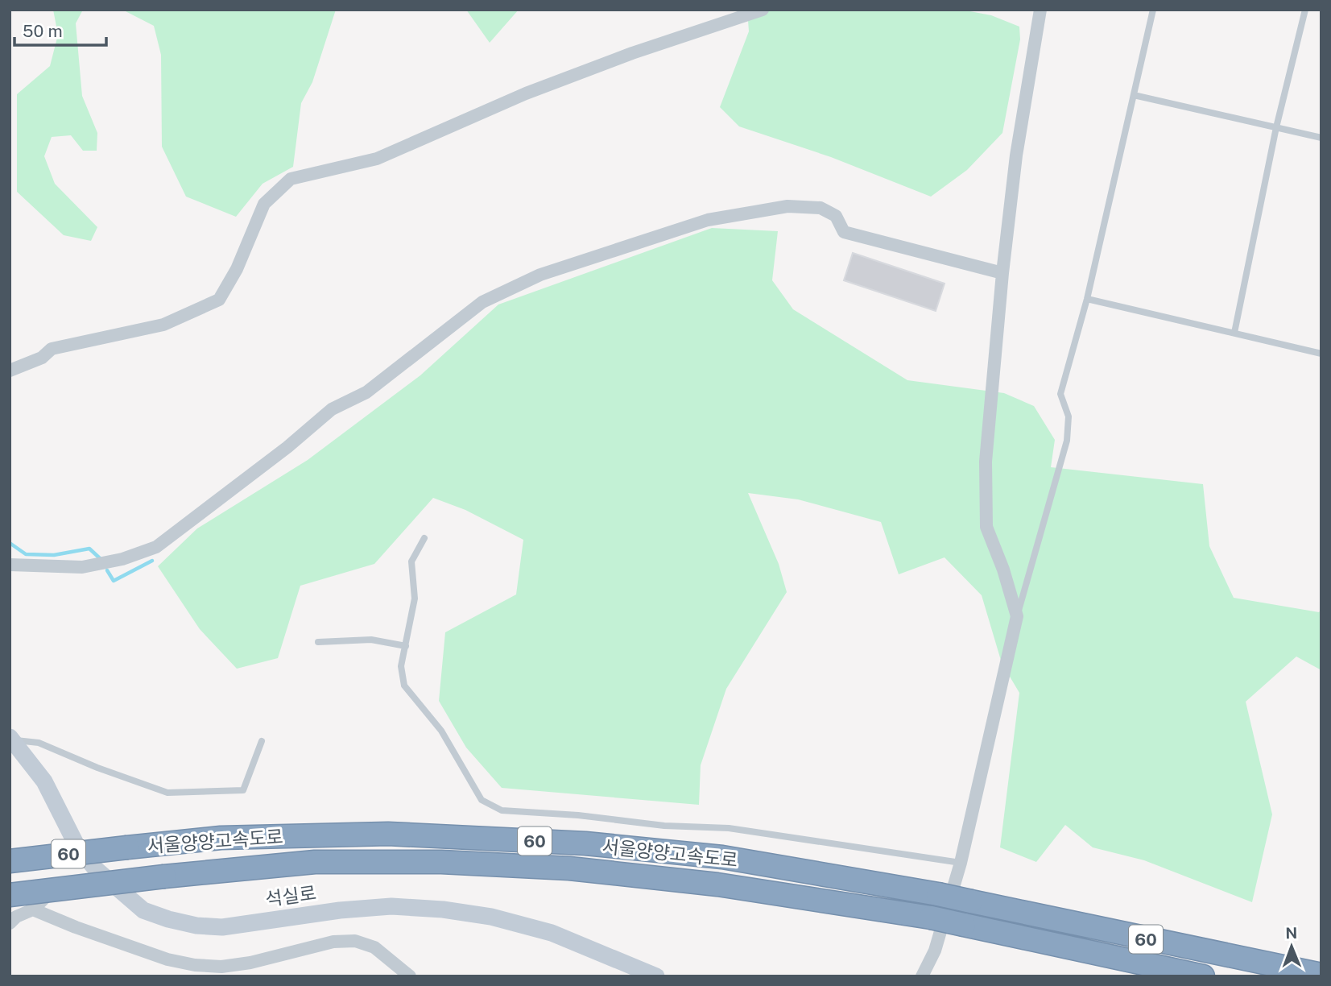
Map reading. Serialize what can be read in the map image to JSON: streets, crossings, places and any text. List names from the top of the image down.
{
  "streets": {
    "highway": ["서울양양고속도로", "60"],
    "main road": ["석실로"]
  },
  "scale_bar": "50 m",
  "north": "top"
}
